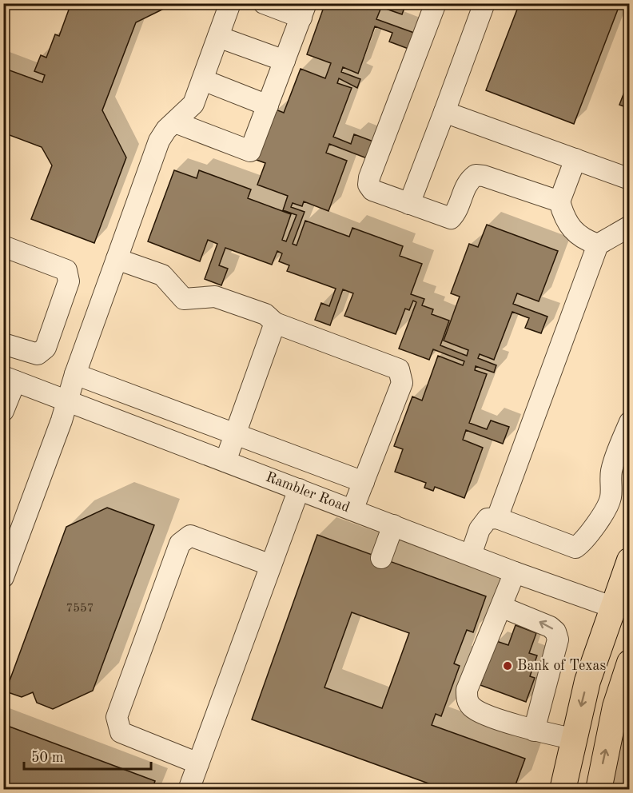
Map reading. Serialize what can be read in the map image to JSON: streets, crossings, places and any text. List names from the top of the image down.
{
  "streets": {
    "street": ["Rambler Road"]
  },
  "places": ["Bank of Texas"],
  "house_numbers": ["7557"],
  "scale_bar": "50 m"
}
